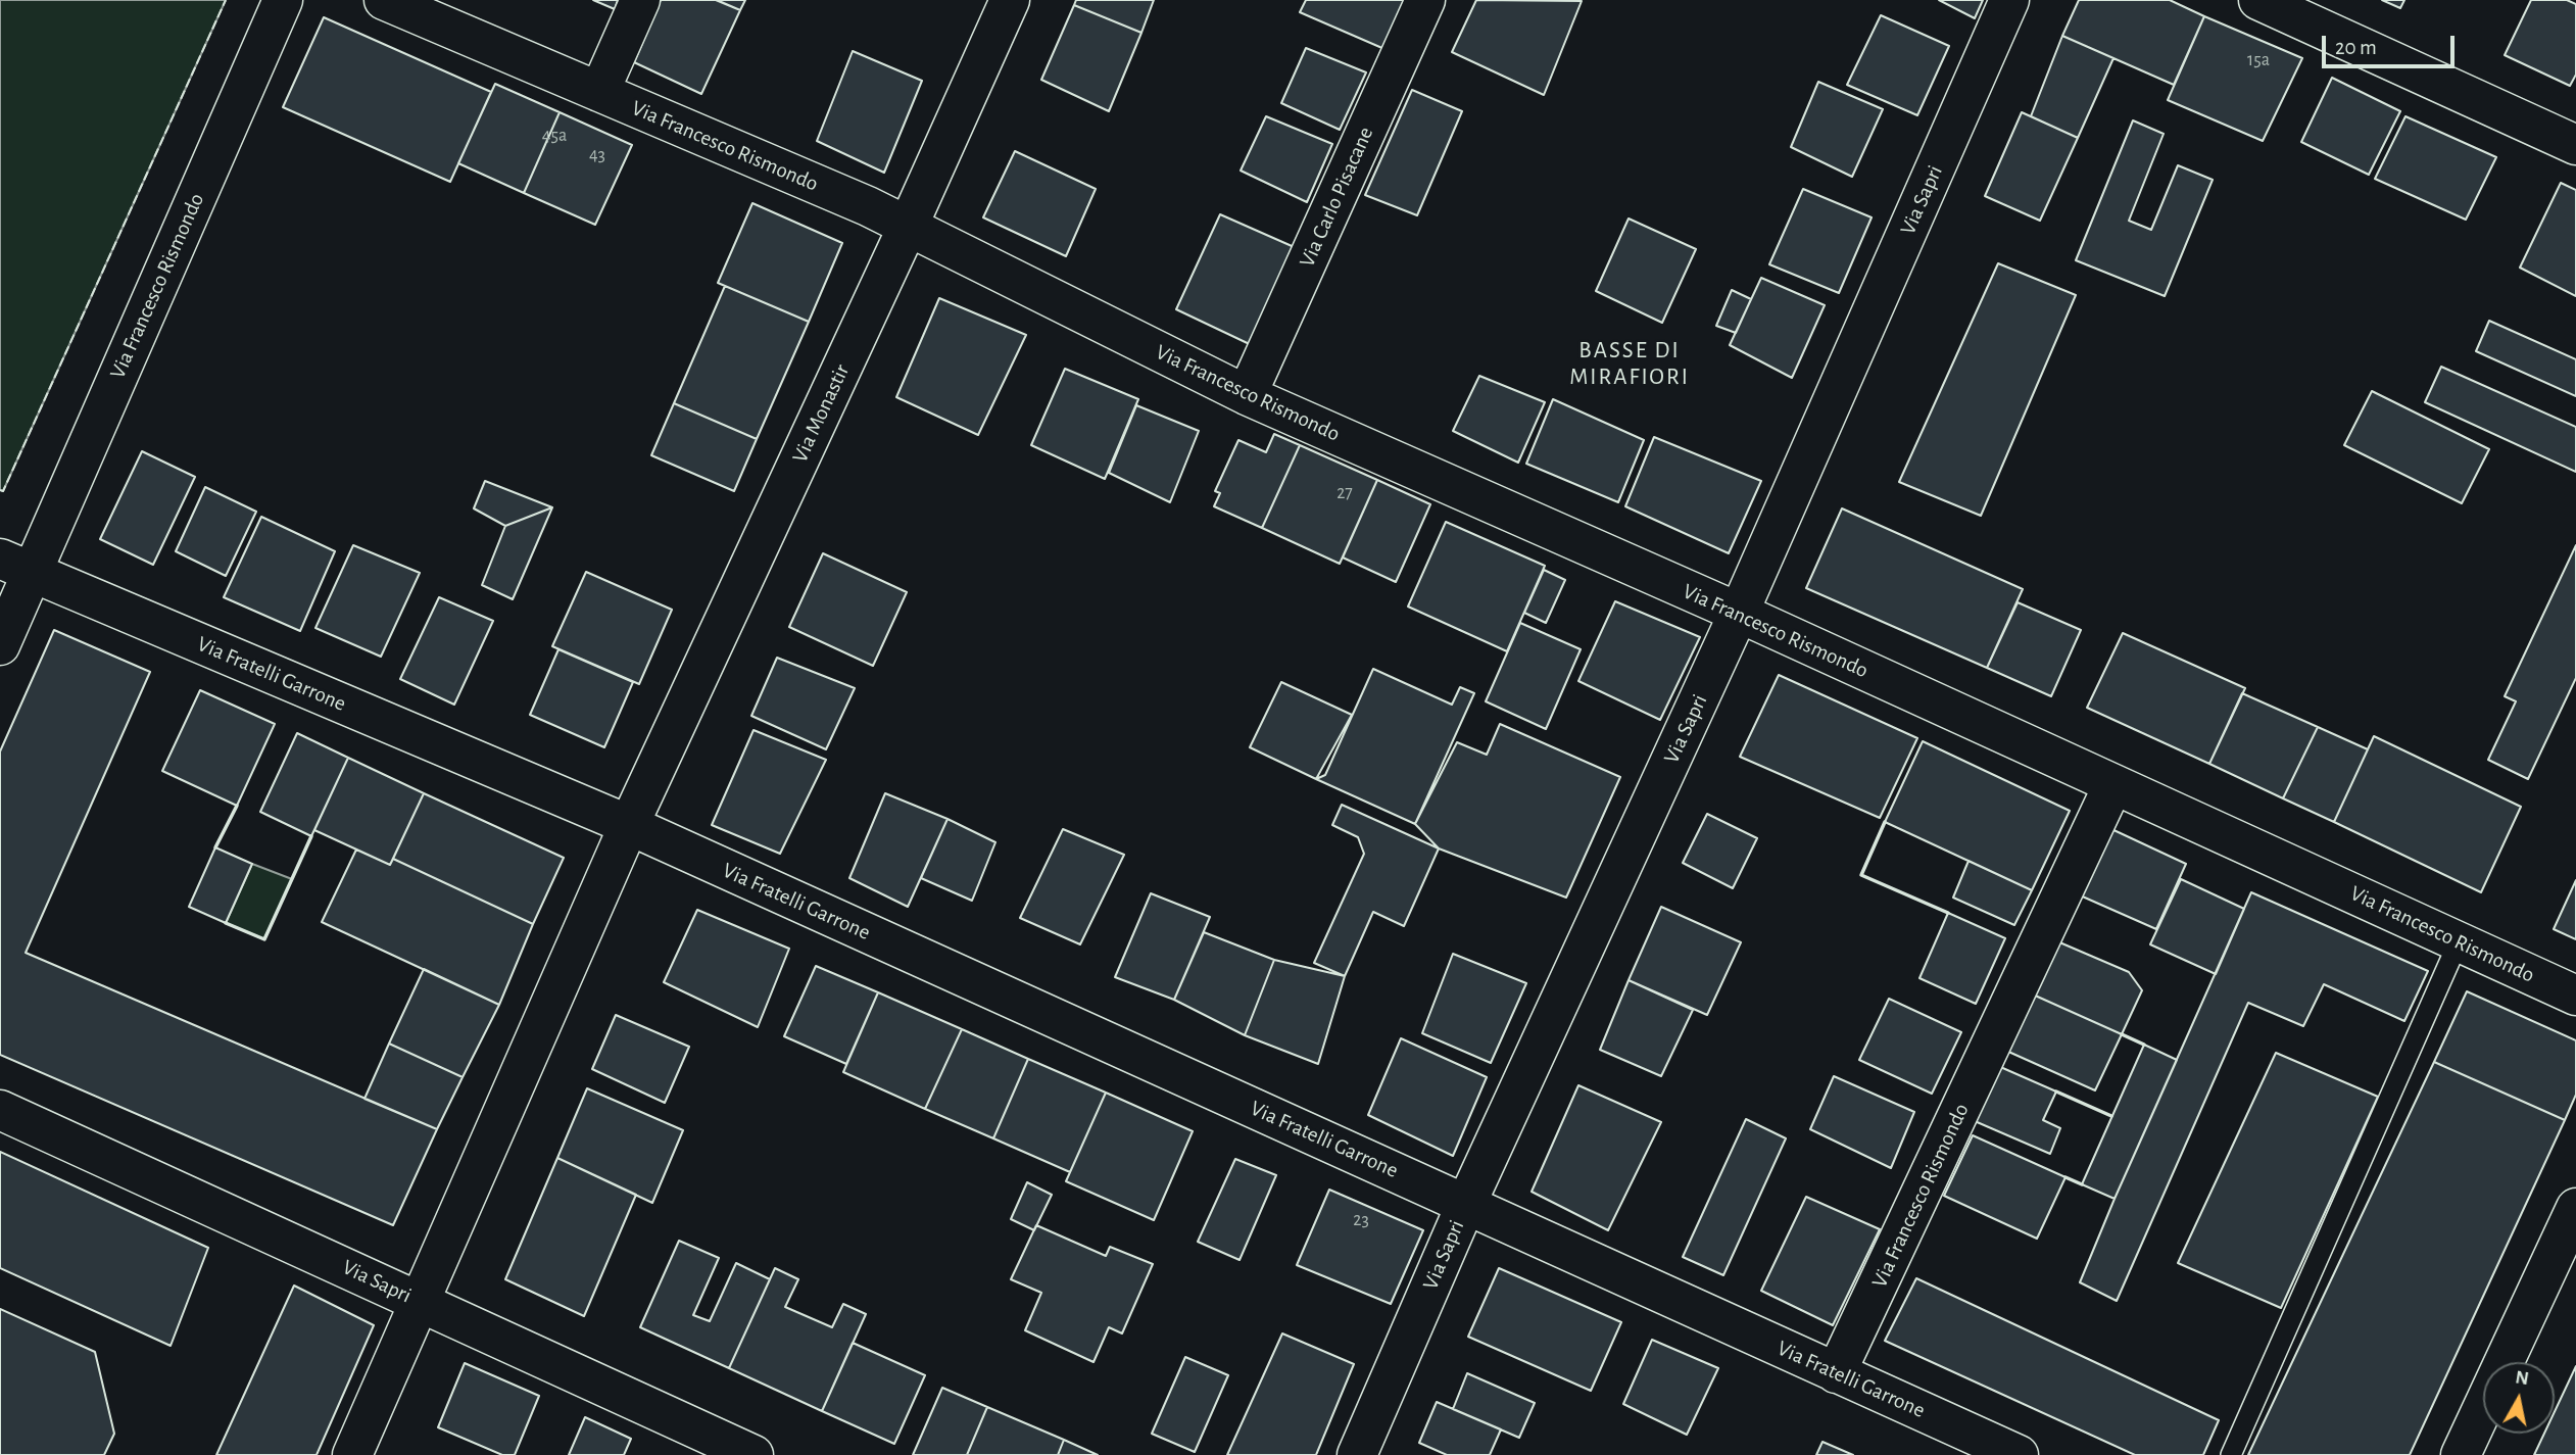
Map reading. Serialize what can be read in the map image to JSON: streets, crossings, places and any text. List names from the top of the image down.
{
  "streets": {
    "street": [
      "Via Francesco Rismondo",
      "Via Carlo Pisacane",
      "Via Sapri",
      "Via Monastir",
      "Via Fratelli Garrone"
    ]
  },
  "crossings": [
    ["Via Francesco Rismondo", "Via Carlo Pisacane"],
    ["Via Francesco Rismondo", "Via Sapri"],
    ["Via Francesco Rismondo", "Via Monastir"],
    ["Via Francesco Rismondo", "Via Fratelli Garrone"],
    ["Via Sapri", "Via Fratelli Garrone"],
    ["Via Monastir", "Via Fratelli Garrone"]
  ],
  "districts": ["BASSE DI MIRAFIORI"],
  "house_numbers": [
    "15a",
    "45a",
    "43",
    "27",
    "23"
  ],
  "scale_bar": "20 m",
  "north": "top"
}
